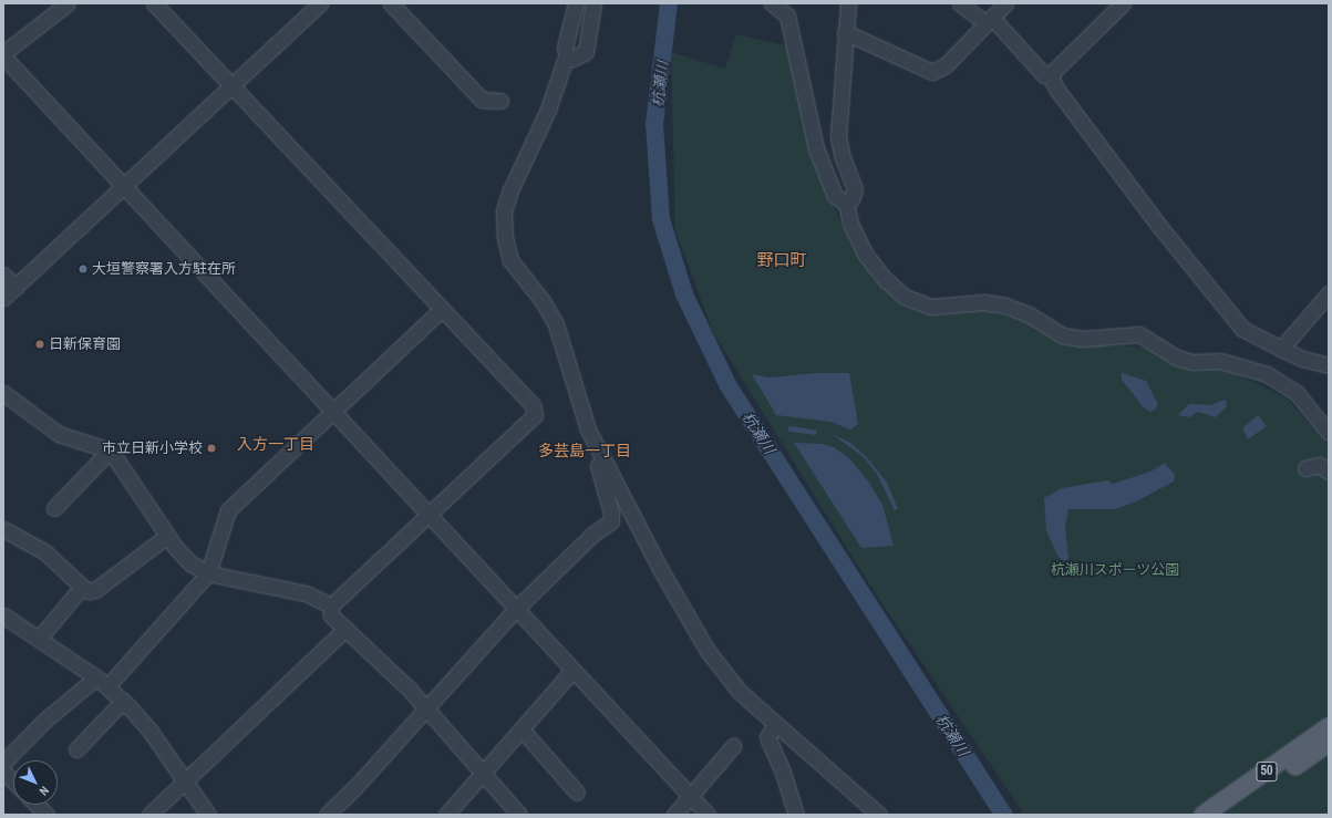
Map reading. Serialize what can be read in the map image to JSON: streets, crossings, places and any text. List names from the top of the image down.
{
  "streets": {
    "main road": ["50"]
  },
  "districts": ["野口町", "入方一丁目", "多芸島一丁目"],
  "water": ["杭瀬川"],
  "parks": ["杭瀬川スポーツ公園"],
  "places": ["大垣警察署入方駐在所", "日新保育園", "市立日新小学校"],
  "north": "bottom right"
}
